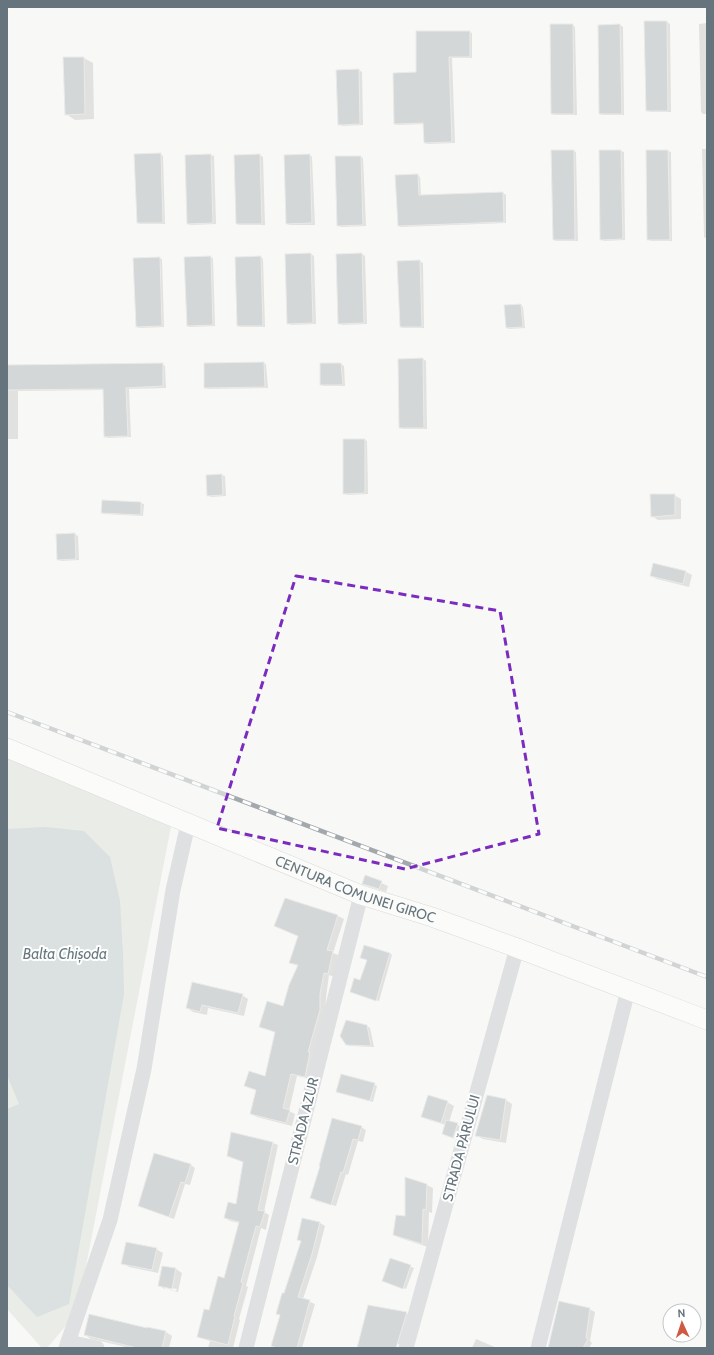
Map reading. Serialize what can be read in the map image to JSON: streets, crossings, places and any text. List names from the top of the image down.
{
  "streets": {
    "main road": ["CENTURA COMUNEI GIROC"],
    "street": ["STRADA AZUR", "STRADA PĂRULUI"]
  },
  "crossings": [
    ["CENTURA COMUNEI GIROC", "STRADA AZUR"],
    ["CENTURA COMUNEI GIROC", "STRADA PĂRULUI"]
  ],
  "water": ["Balta Chișoda"],
  "north": "top"
}
